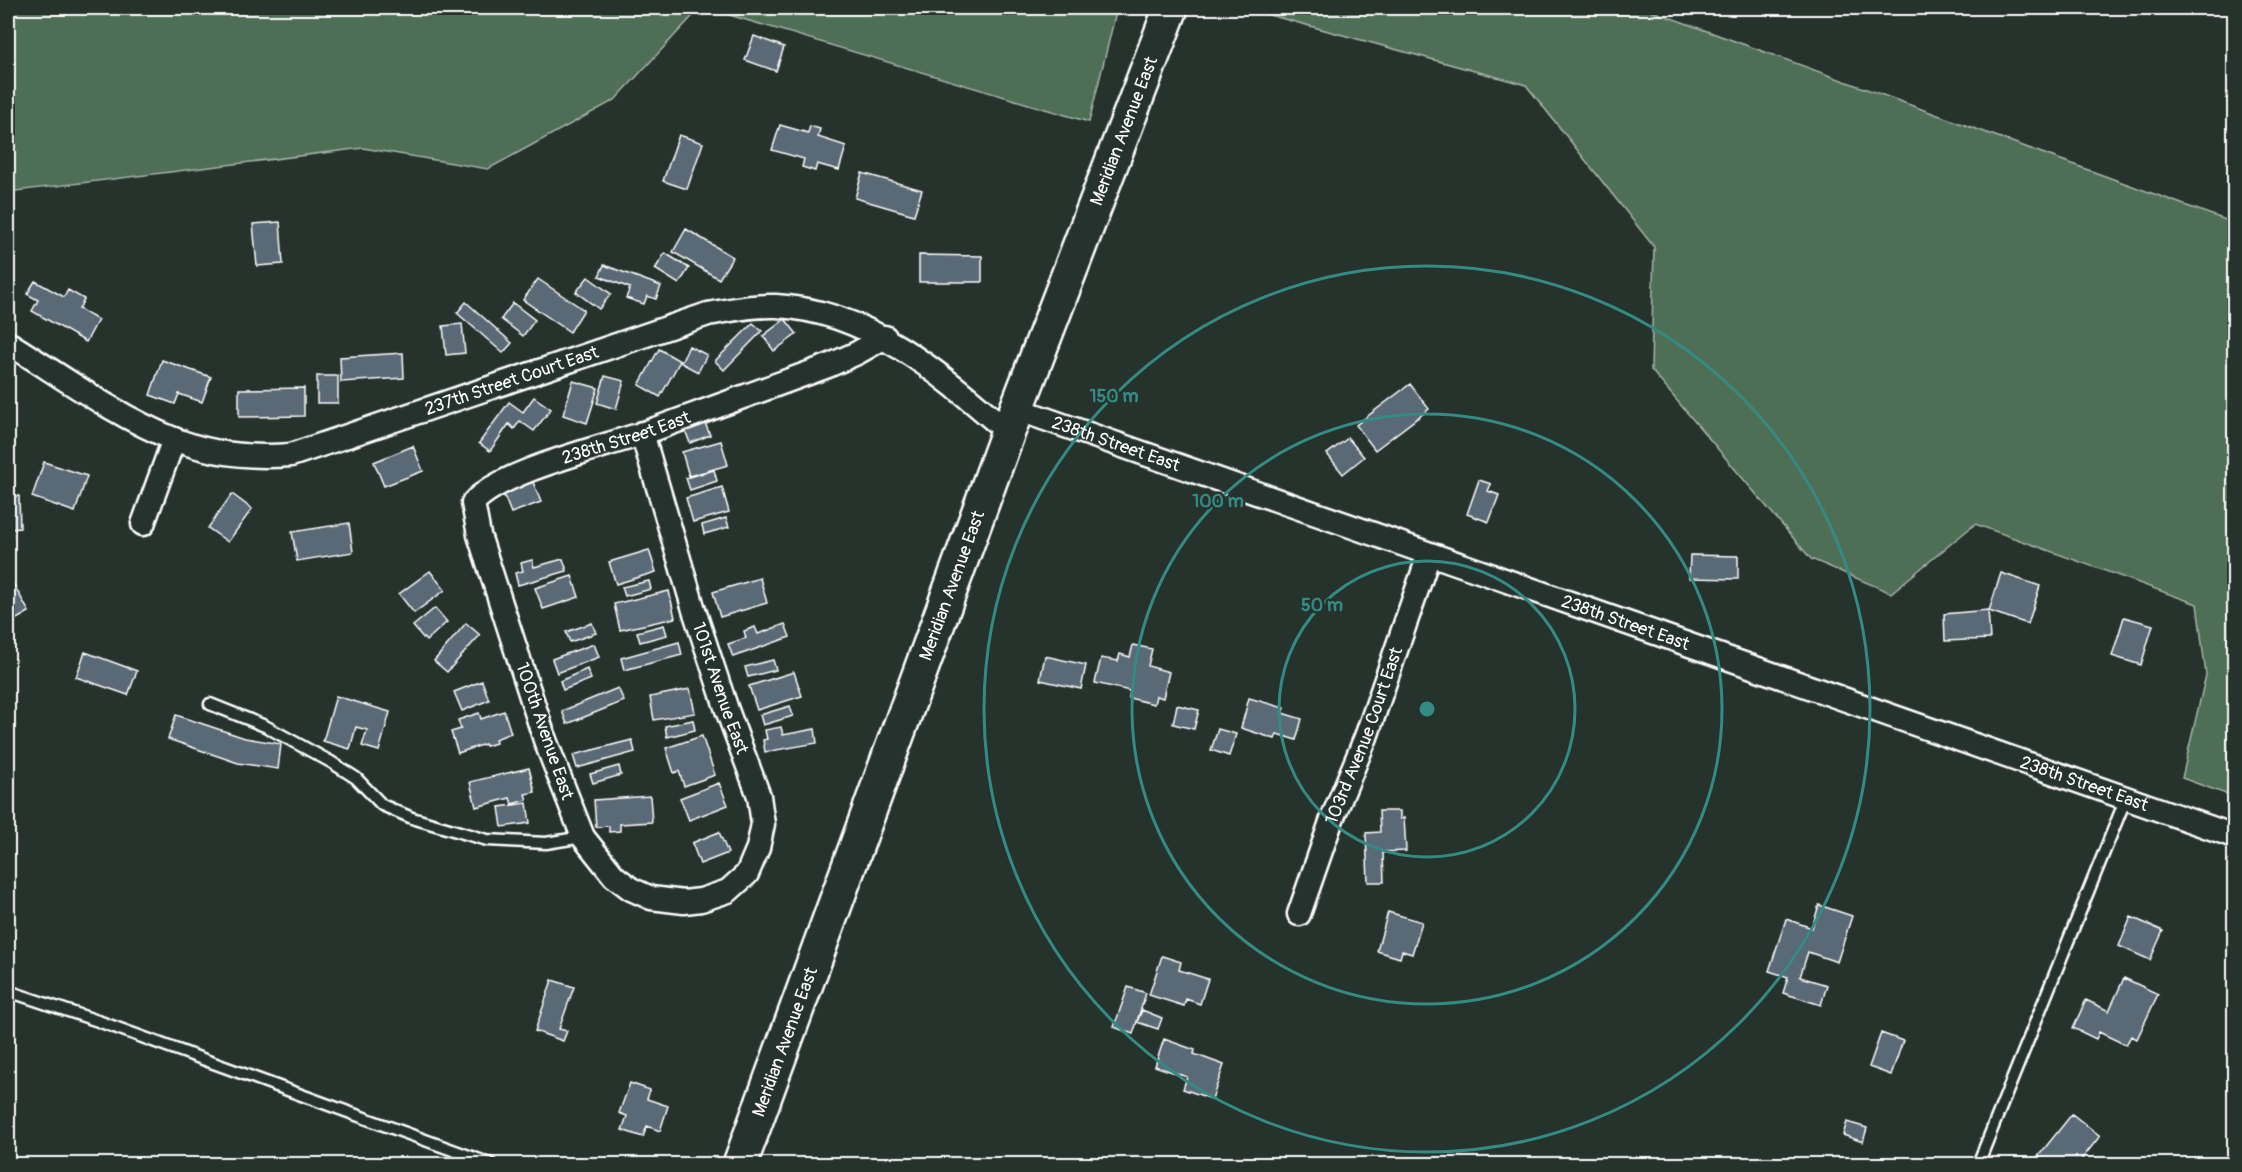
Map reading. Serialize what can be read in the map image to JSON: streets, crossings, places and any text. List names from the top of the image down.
{
  "streets": {
    "main road": ["Meridian Avenue East"],
    "street": [
      "237th Street Court East",
      "238th Street East",
      "101st Avenue East",
      "100th Avenue East",
      "103rd Avenue Court East"
    ]
  },
  "crossings": [
    ["Meridian Avenue East", "237th Street Court East"],
    ["Meridian Avenue East", "238th Street East"],
    ["237th Street Court East", "238th Street East"],
    ["238th Street East", "101st Avenue East"],
    ["238th Street East", "100th Avenue East"],
    ["238th Street East", "103rd Avenue Court East"],
    ["101st Avenue East", "100th Avenue East"]
  ],
  "rings": ["150 m", "100 m", "50 m"]
}
